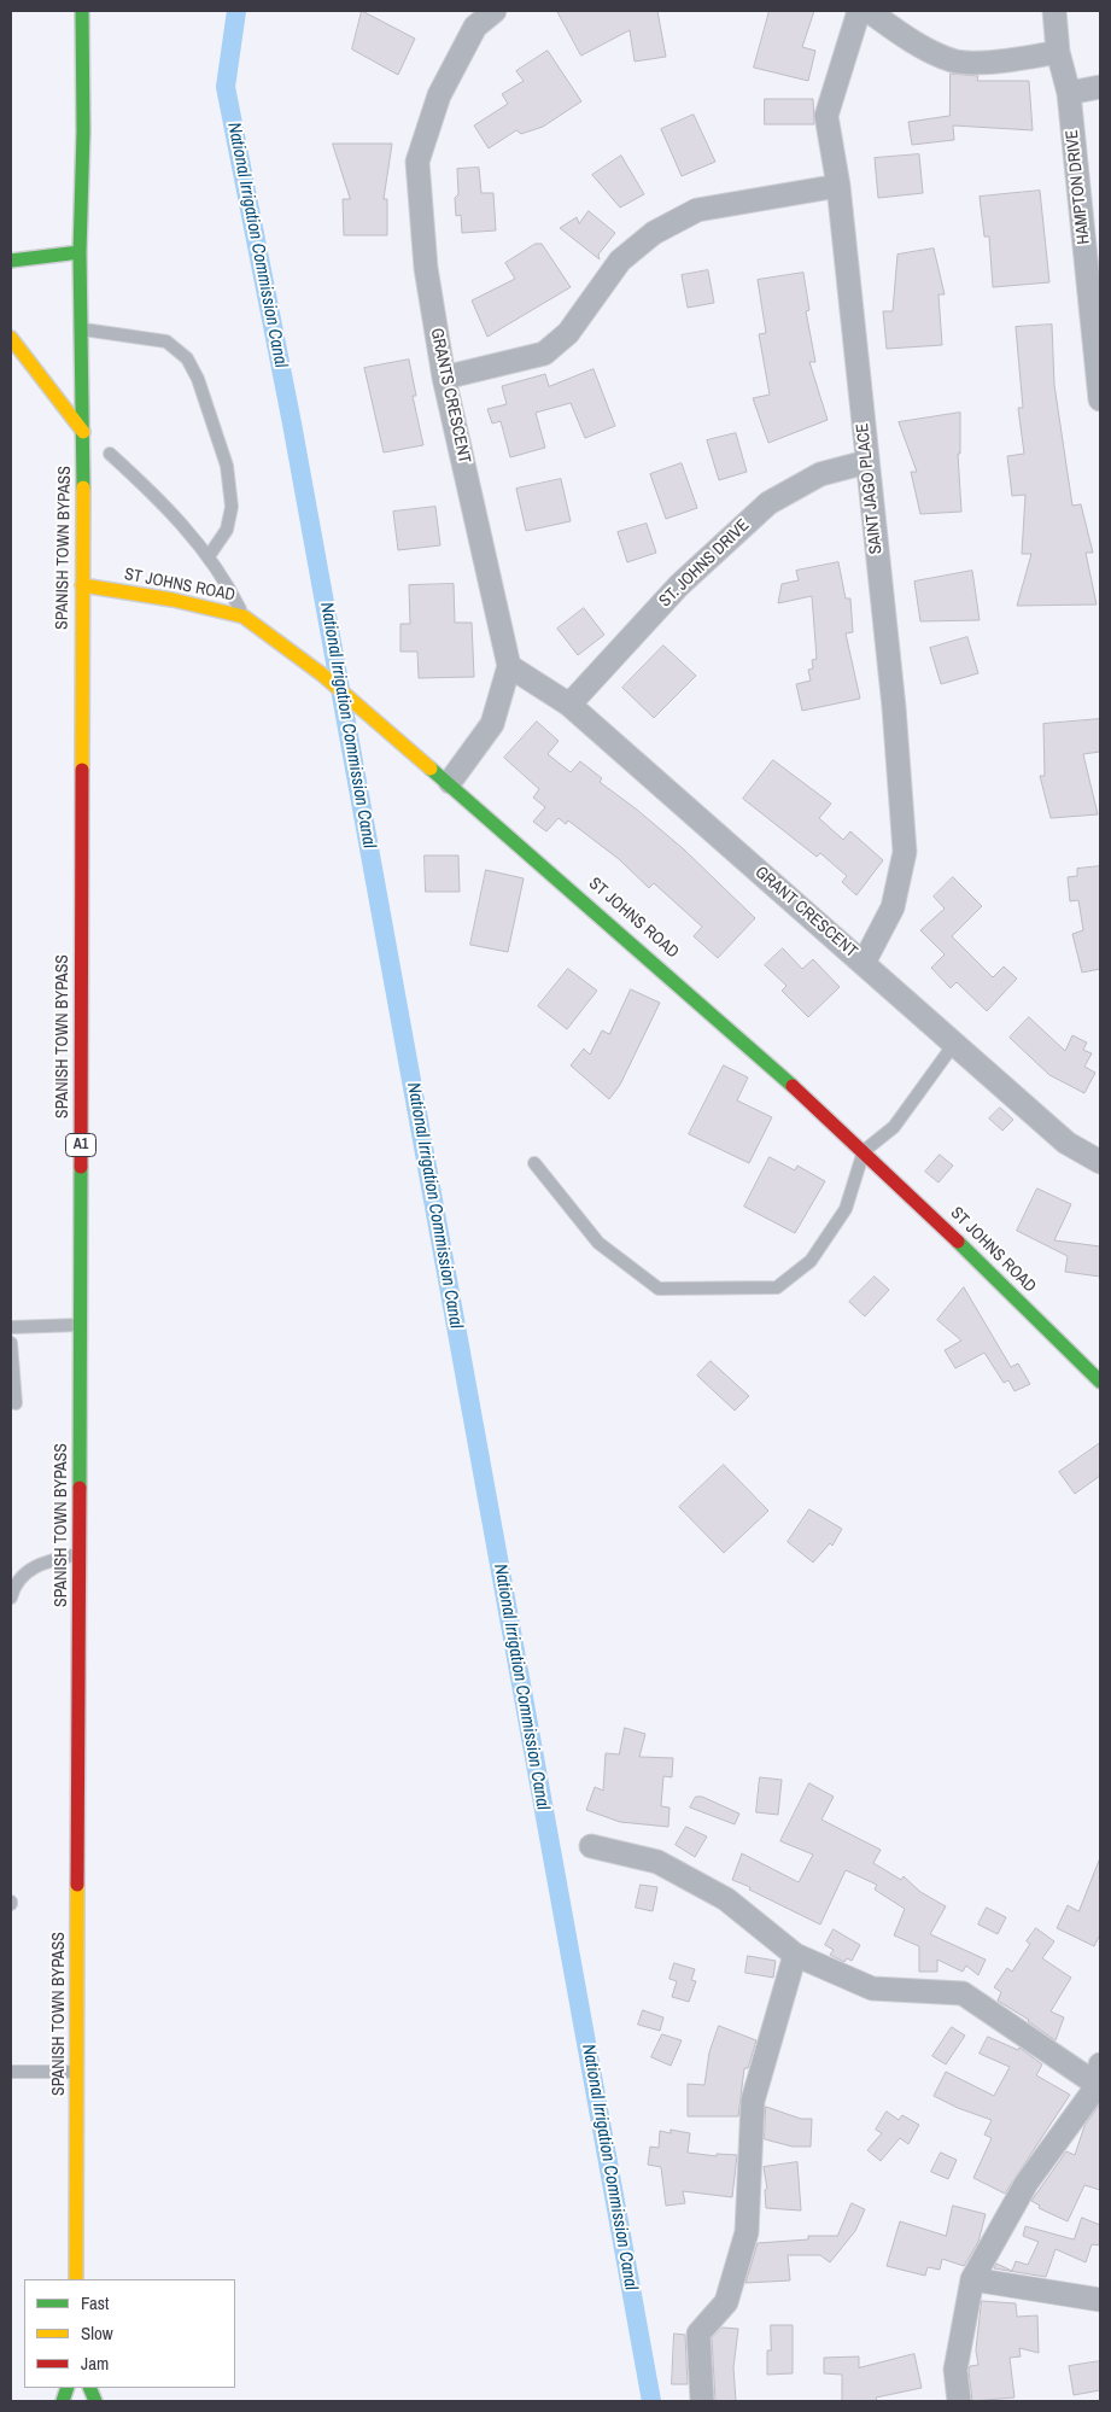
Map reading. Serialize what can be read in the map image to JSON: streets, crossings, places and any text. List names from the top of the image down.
{
  "streets": {
    "main road": ["SPANISH TOWN BYPASS", "ST JOHNS ROAD", "A1"],
    "street": [
      "HAMPTON DRIVE",
      "GRANTS CRESCENT",
      "SAINT JAGO PLACE",
      "ST. JOHNS DRIVE",
      "GRANT CRESCENT"
    ]
  },
  "crossings": [
    ["GRANTS CRESCENT", "ST JOHNS ROAD"],
    ["GRANTS CRESCENT", "GRANT CRESCENT"],
    ["SAINT JAGO PLACE", "ST. JOHNS DRIVE"],
    ["SAINT JAGO PLACE", "GRANT CRESCENT"],
    ["SPANISH TOWN BYPASS", "ST JOHNS ROAD"],
    ["ST. JOHNS DRIVE", "GRANT CRESCENT"]
  ],
  "water": ["National Irrigation Commission Canal"],
  "legend": ["Fast", "Slow", "Jam"]
}
